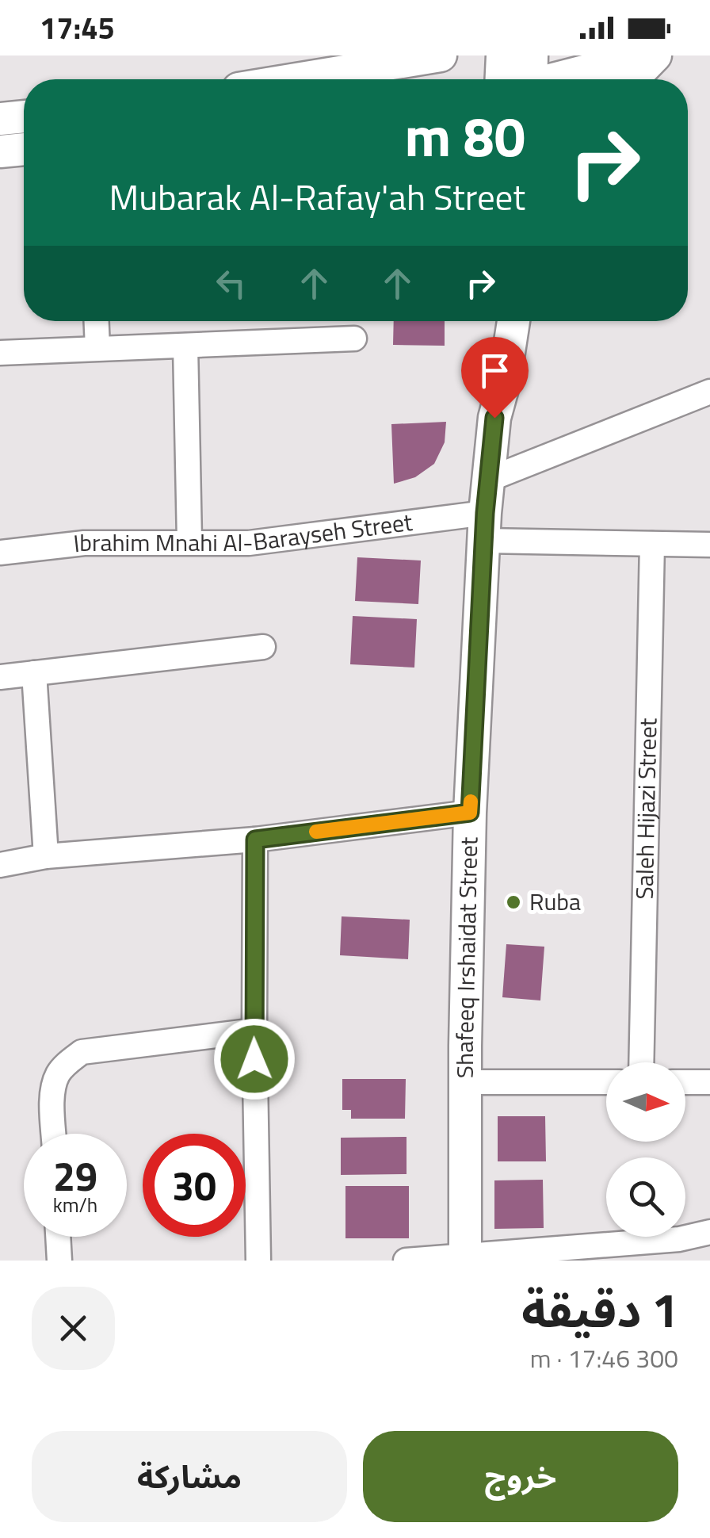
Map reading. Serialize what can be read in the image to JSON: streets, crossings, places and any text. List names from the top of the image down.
{
  "streets": {
    "street": ["Ibrahim Mnahi Al-Barayseh Street", "Saleh Hijazi Street", "Shafeeq Irshaidat Street"]
  },
  "crossings": [
    ["Ibrahim Mnahi Al-Barayseh Street", "Saleh Hijazi Street"],
    ["Ibrahim Mnahi Al-Barayseh Street", "Shafeeq Irshaidat Street"]
  ],
  "places": ["Ruba"],
  "north": "right",
  "page": {
    "status": "17:45",
    "turn": ["80 m", "Mubarak Al-Rafay'ah Street"],
    "speed": "29 km/h",
    "limit": "30",
    "heading": ["1 دقيقة", "300 m · 17:46"],
    "buttons": ["خروج", "مشاركة"]
  }
}
